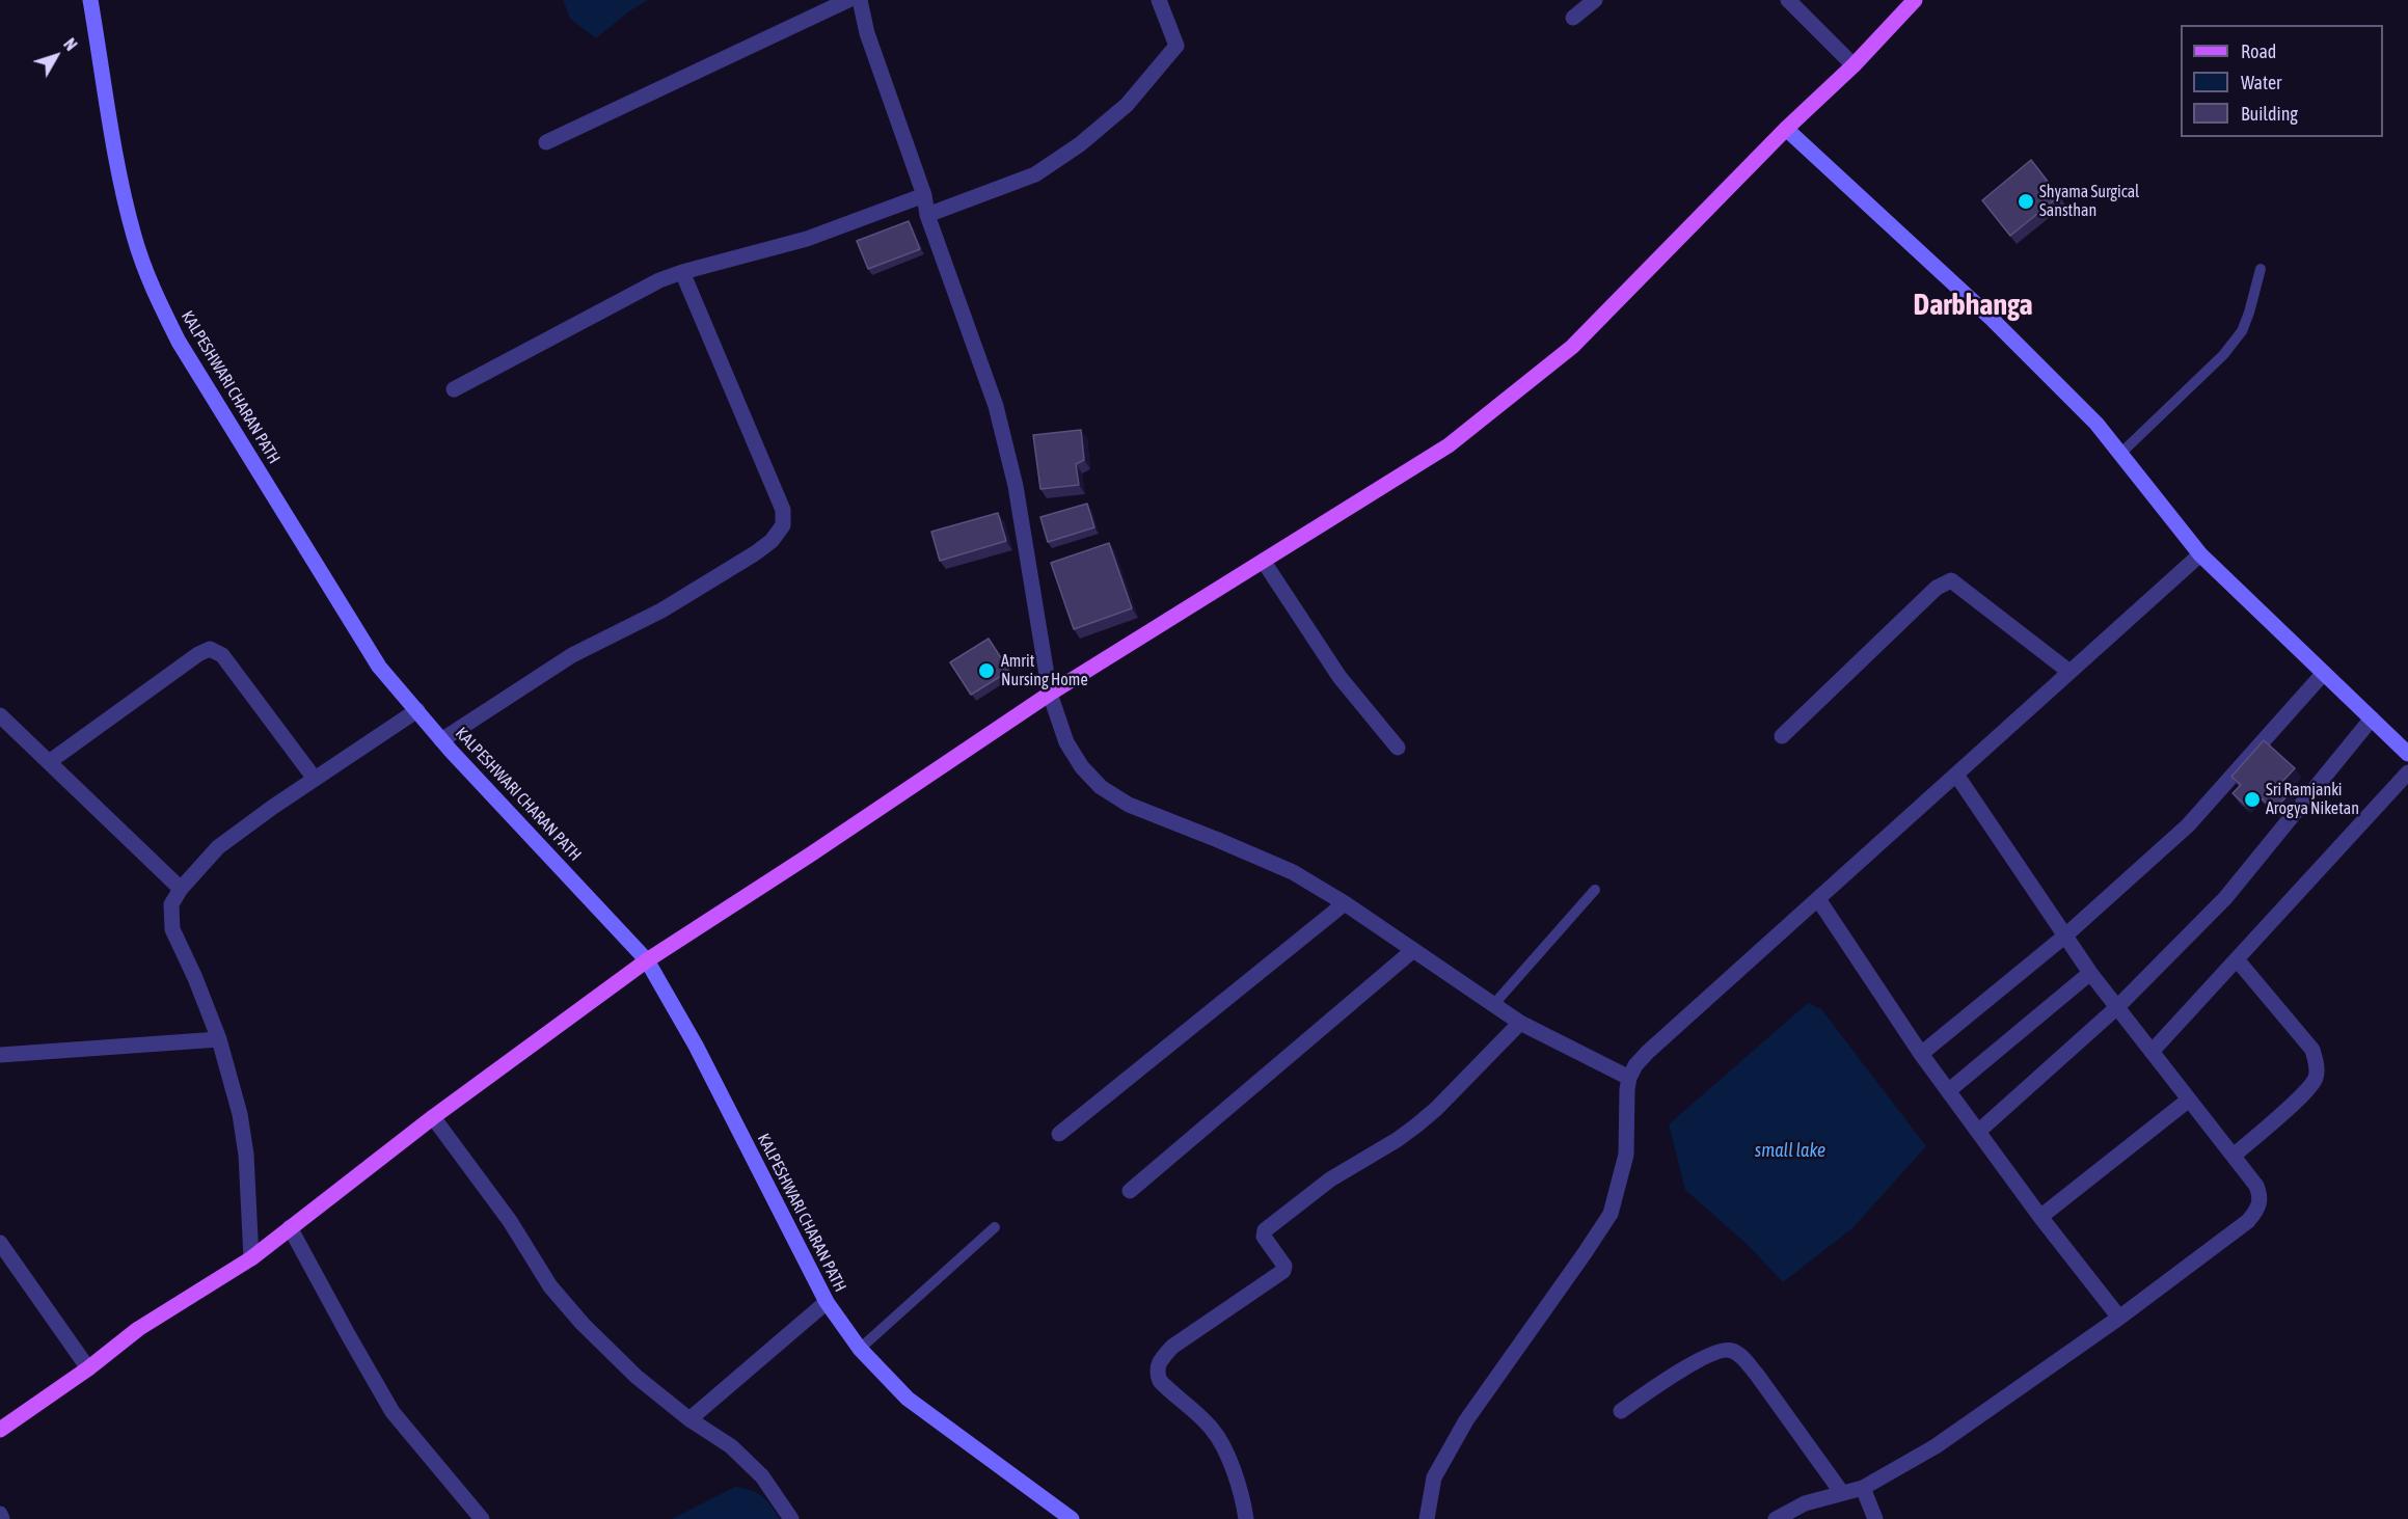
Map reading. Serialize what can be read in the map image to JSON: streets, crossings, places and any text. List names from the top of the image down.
{
  "streets": {
    "street": ["KALPESHWARI CHARAN PATH"]
  },
  "districts": ["Darbhanga"],
  "water": ["small lake"],
  "places": ["Shyama Surgical Sansthan", "Amrit Nursing Home", "Sri Ramjanki Arogya Niketan"],
  "legend": ["Road", "Water", "Building"],
  "north": "top right"
}
